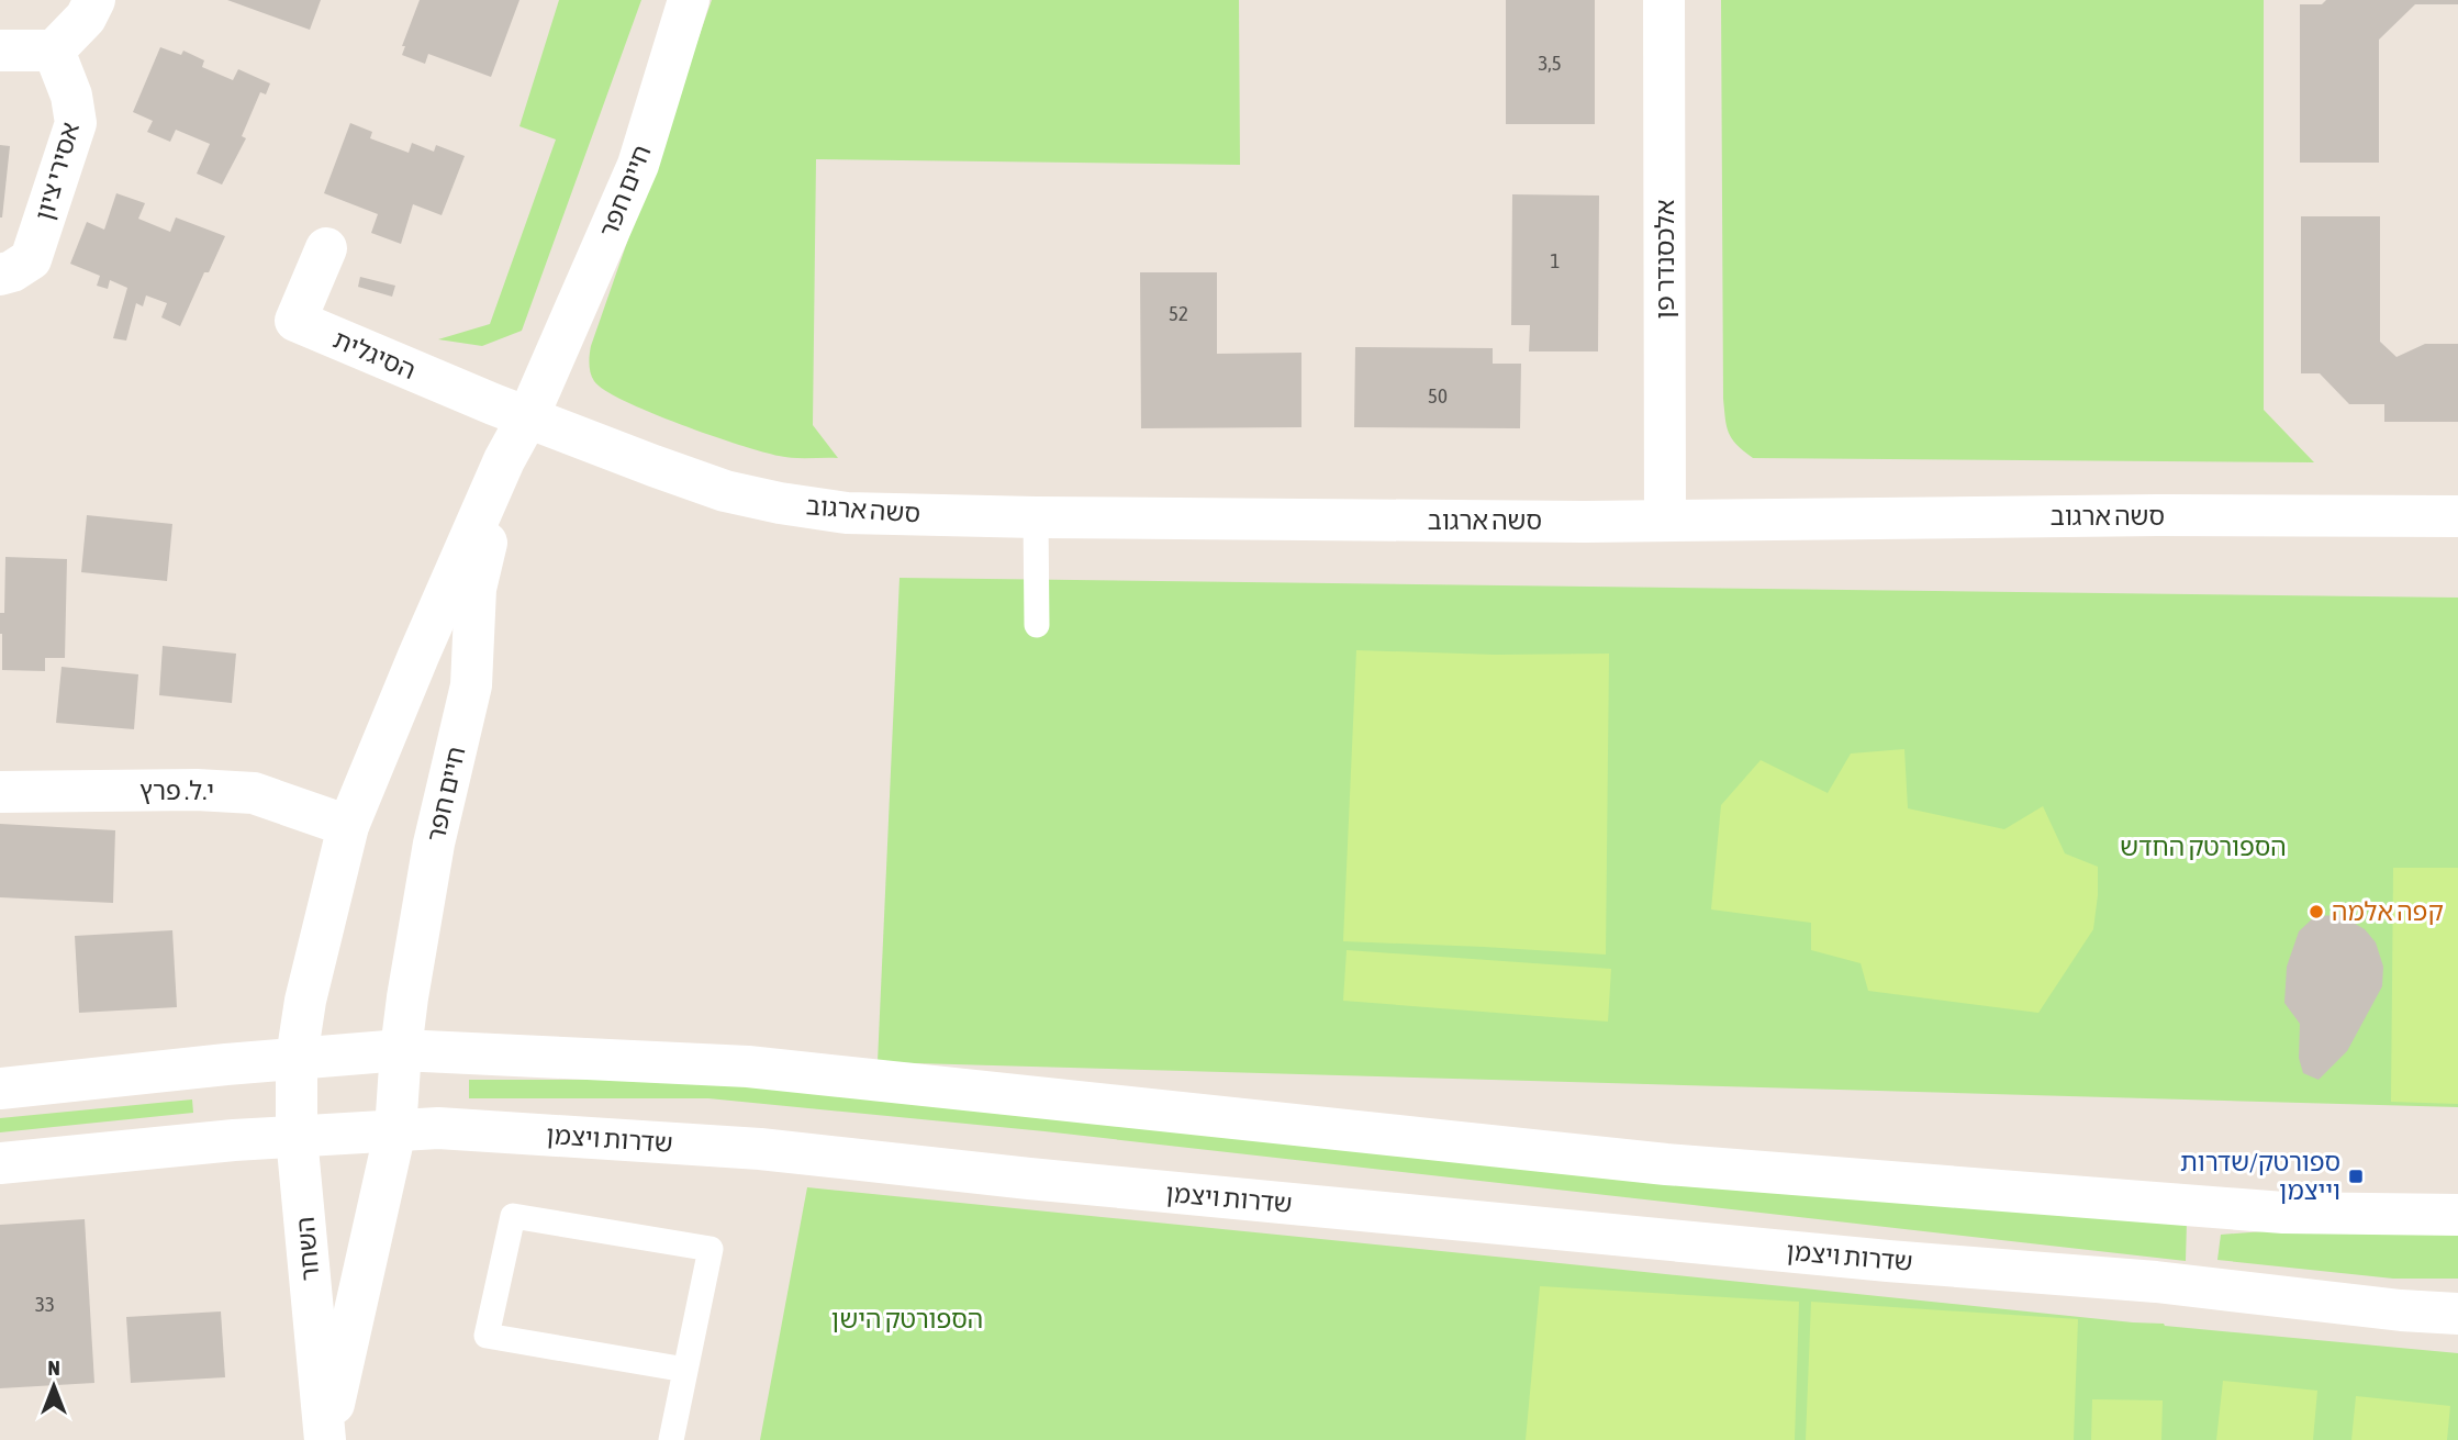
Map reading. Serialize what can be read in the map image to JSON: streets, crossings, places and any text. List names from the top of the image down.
{
  "streets": {
    "street": [
      "אסירי ציון",
      "חיים חפר",
      "אלכסנדר פן",
      "הסיגלית",
      "סשה ארגוב",
      "י.ל. פרץ",
      "שדרות ויצמן",
      "השחר"
    ]
  },
  "crossings": [
    ["חיים חפר", "הסיגלית"],
    ["חיים חפר", "סשה ארגוב"],
    ["חיים חפר", "י.ל. פרץ"],
    ["חיים חפר", "שדרות ויצמן"],
    ["חיים חפר", "השחר"],
    ["אלכסנדר פן", "סשה ארגוב"],
    ["הסיגלית", "סשה ארגוב"],
    ["שדרות ויצמן", "השחר"]
  ],
  "parks": ["הספורטק החדש", "הספורטק הישן"],
  "places": {
    "other": ["קפה אלמה"],
    "transit": ["ספורטק/שדרות וייצמן"]
  },
  "house_numbers": [
    "3,5",
    "1",
    "52",
    "50",
    "33"
  ],
  "north": "top"
}
